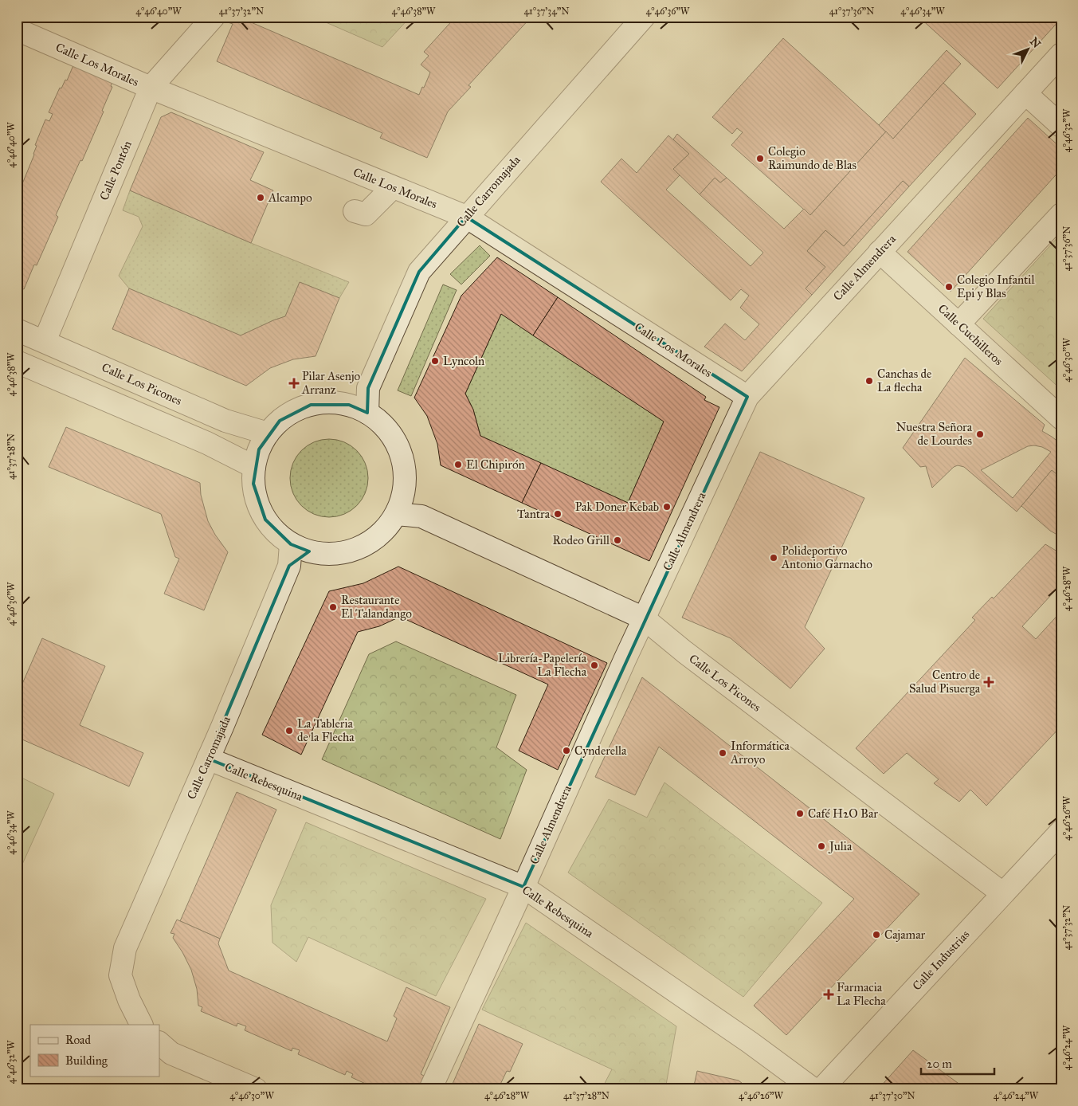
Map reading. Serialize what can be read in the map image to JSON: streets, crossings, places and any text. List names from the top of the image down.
{
  "streets": {
    "street": [
      "Calle Los Morales",
      "Calle Pontón",
      "Calle Carromajada",
      "Calle Almendrera",
      "Calle Cuchilleros",
      "Calle Los Picones",
      "Calle Rebesquina",
      "Calle Industrias"
    ]
  },
  "crossings": [
    ["Calle Los Morales", "Calle Pontón"],
    ["Calle Los Morales", "Calle Carromajada"],
    ["Calle Los Morales", "Calle Almendrera"],
    ["Calle Pontón", "Calle Los Picones"],
    ["Calle Carromajada", "Calle Rebesquina"],
    ["Calle Almendrera", "Calle Cuchilleros"],
    ["Calle Almendrera", "Calle Los Picones"],
    ["Calle Almendrera", "Calle Rebesquina"],
    ["Calle Los Picones", "Calle Industrias"]
  ],
  "places": {
    "other": [
      "Colegio Raimundo de Blas",
      "Alcampo",
      "Colegio Infantil Epi y Blas",
      "Lyncoln",
      "Canchas de La flecha",
      "Nuestra Señora de Lourdes",
      "El Chipirón",
      "Pak Doner Kebab",
      "Tantra",
      "Rodeo Grill",
      "Polideportivo Antonio Garnacho",
      "Restaurante El Talandango",
      "Librería-Papelería La Flecha",
      "La Tableria de la Flecha",
      "Cynderella",
      "Informática Arroyo",
      "Café H2O Bar",
      "Julia",
      "Cajamar"
    ],
    "health": ["Pilar Asenjo Arranz", "Centro de Salud Pisuerga", "Farmacia La Flecha"]
  },
  "legend": ["Road", "Building"],
  "scale_bar": "20 m",
  "north": "top right",
  "coordinates": [
    "4°46'40\"W",
    "41°37'32\"N",
    "4°46'38\"W",
    "41°37'34\"N",
    "4°46'36\"W",
    "41°37'36\"N",
    "4°46'34\"W",
    "4°46'32\"W",
    "4°46'30\"W",
    "41°37'28\"N",
    "4°46'28\"W",
    "4°46'26\"W",
    "4°46'24\"W",
    "41°37'30\"N"
  ]
}
